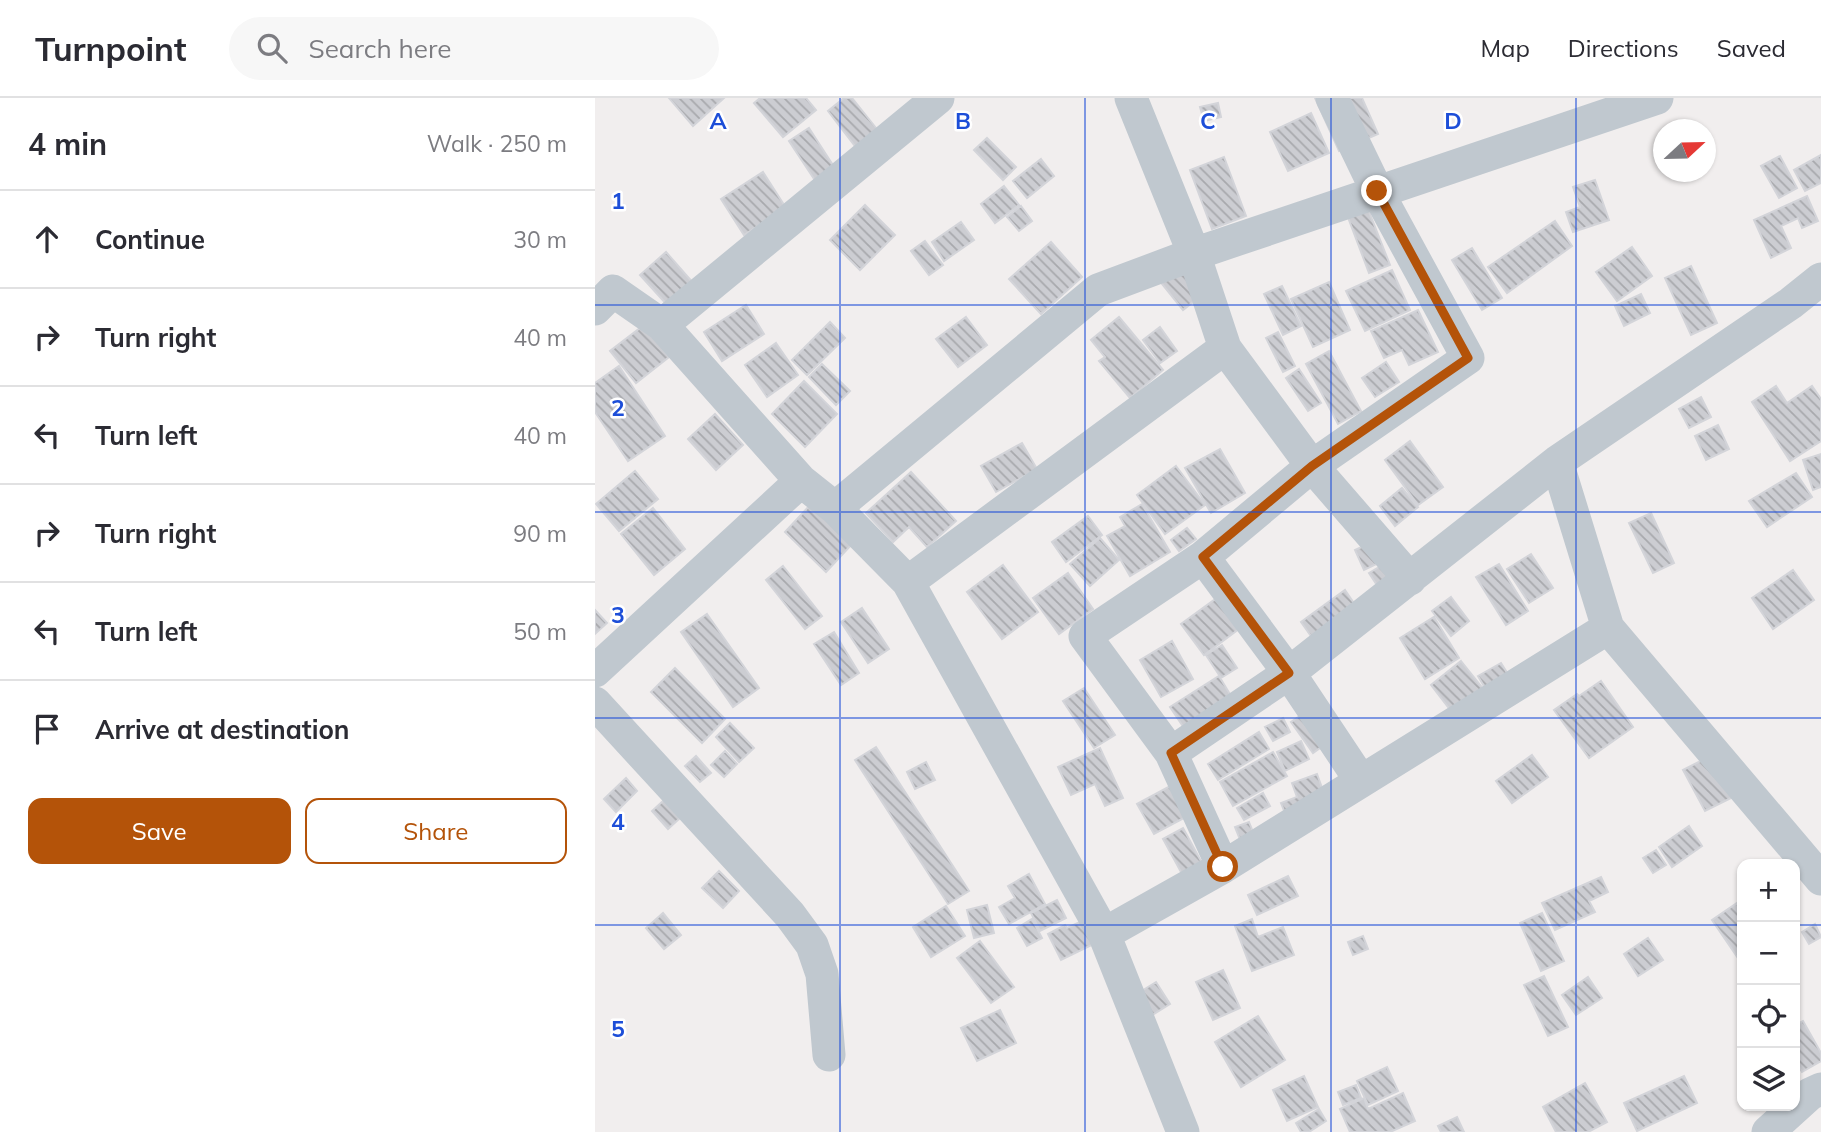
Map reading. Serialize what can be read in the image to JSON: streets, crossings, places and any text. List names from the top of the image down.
{
  "north": "right",
  "page": {
    "header": "Turnpoint",
    "search": "Search here",
    "nav": ["Map", "Directions", "Saved"],
    "heading": ["4 min", "Walk · 250 m"],
    "list": [
      ["Continue", "30 m"],
      ["Turn right", "40 m"],
      ["Turn left", "40 m"],
      ["Turn right", "90 m"],
      ["Turn left", "50 m"],
      "Arrive at destination"
    ],
    "buttons": ["Save", "Share"],
    "map_buttons": ["+", "−"]
  },
  "grid": {
    "columns": [
      "A",
      "B",
      "C",
      "D"
    ],
    "rows": [
      "1",
      "2",
      "3",
      "4",
      "5"
    ]
  }
}
